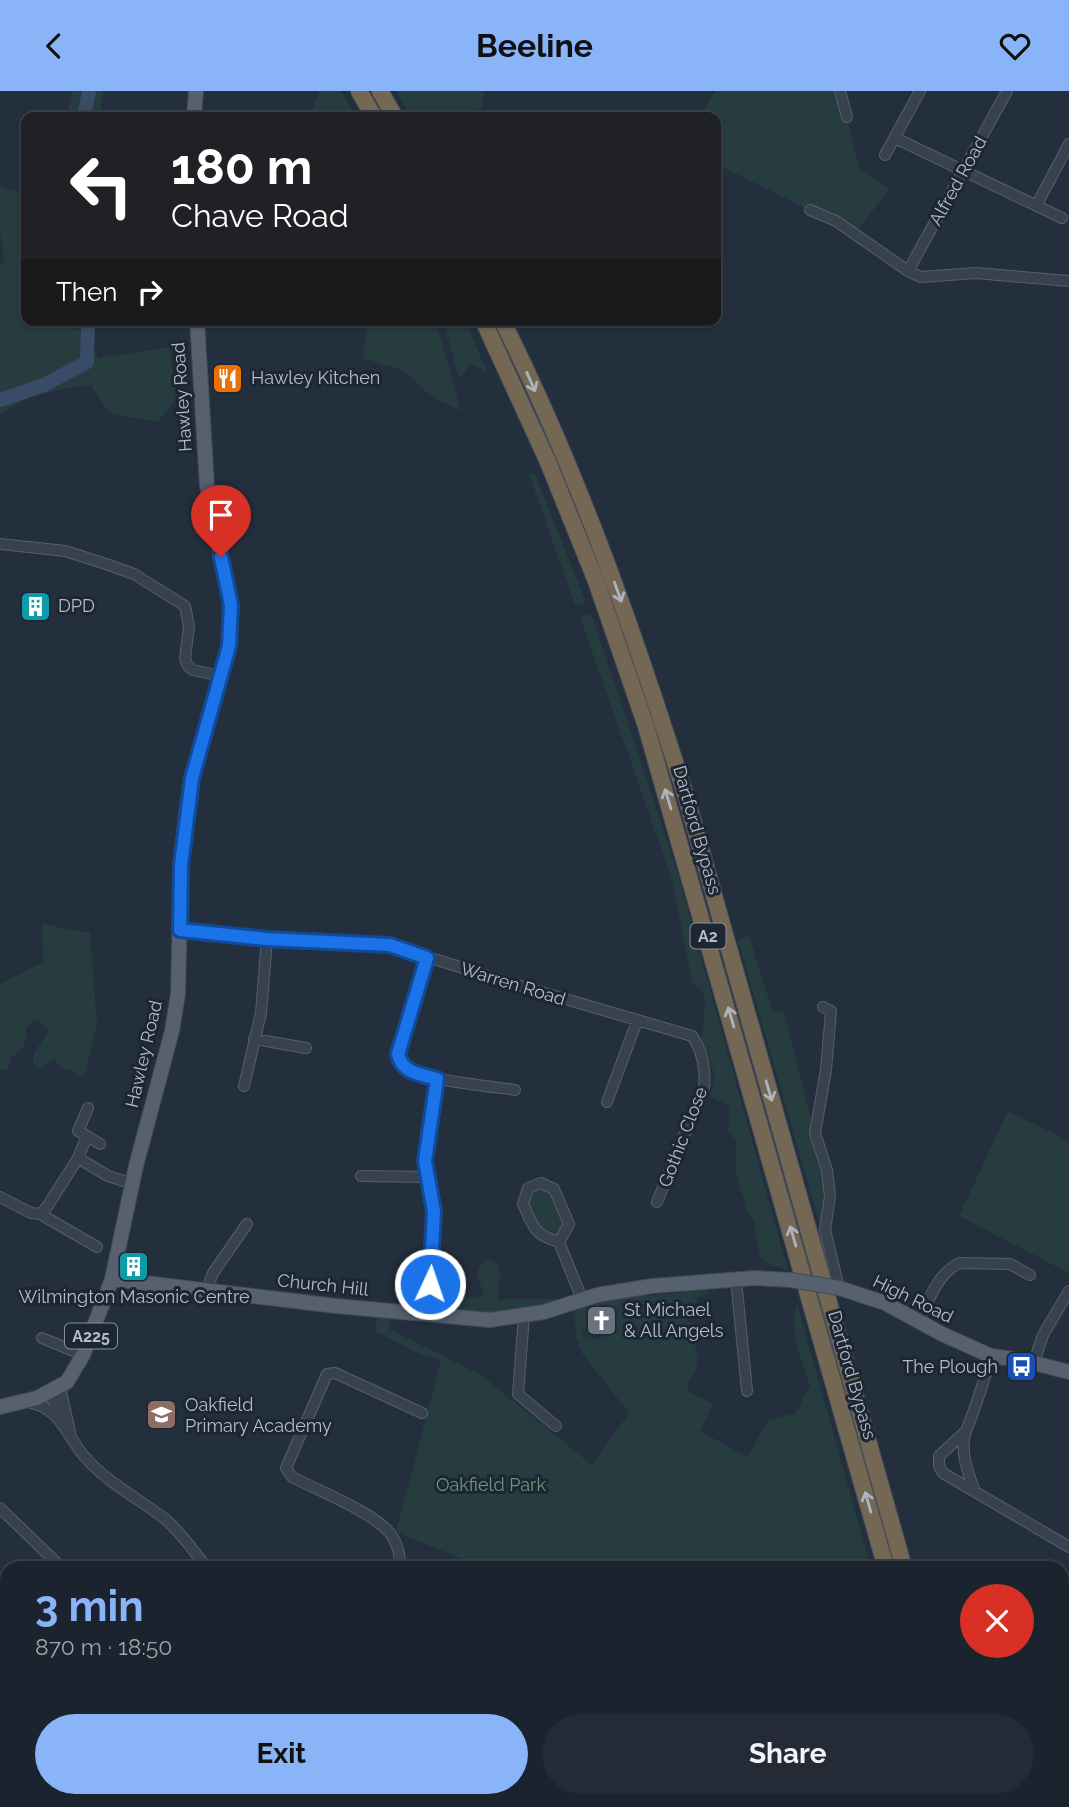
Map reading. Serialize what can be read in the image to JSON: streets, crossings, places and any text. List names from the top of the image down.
{
  "streets": {
    "highway": ["Dartford Bypass", "A2"],
    "main road": [
      "Hawley Road",
      "Church Hill",
      "High Road",
      "A225"
    ],
    "street": ["Alfred Road", "Warren Road", "Gothic Close"]
  },
  "crossings": [
    ["Hawley Road", "Warren Road"],
    ["Hawley Road", "Church Hill"],
    ["Warren Road", "Gothic Close"],
    ["Church Hill", "High Road"]
  ],
  "parks": ["Oakfield Park"],
  "places": {
    "restaurant": ["Hawley Kitchen"],
    "building": ["DPD", "Wilmington Masonic Centre"],
    "church": ["St Michael & All Angels"],
    "bus stop": ["The Plough"],
    "school or university": ["Oakfield Primary Academy"]
  },
  "page": {
    "header": "Beeline",
    "turn": ["180 m", "Chave Road"],
    "then": "Then",
    "heading": ["3 min", "870 m · 18:50"],
    "buttons": ["Exit", "Share"]
  }
}
